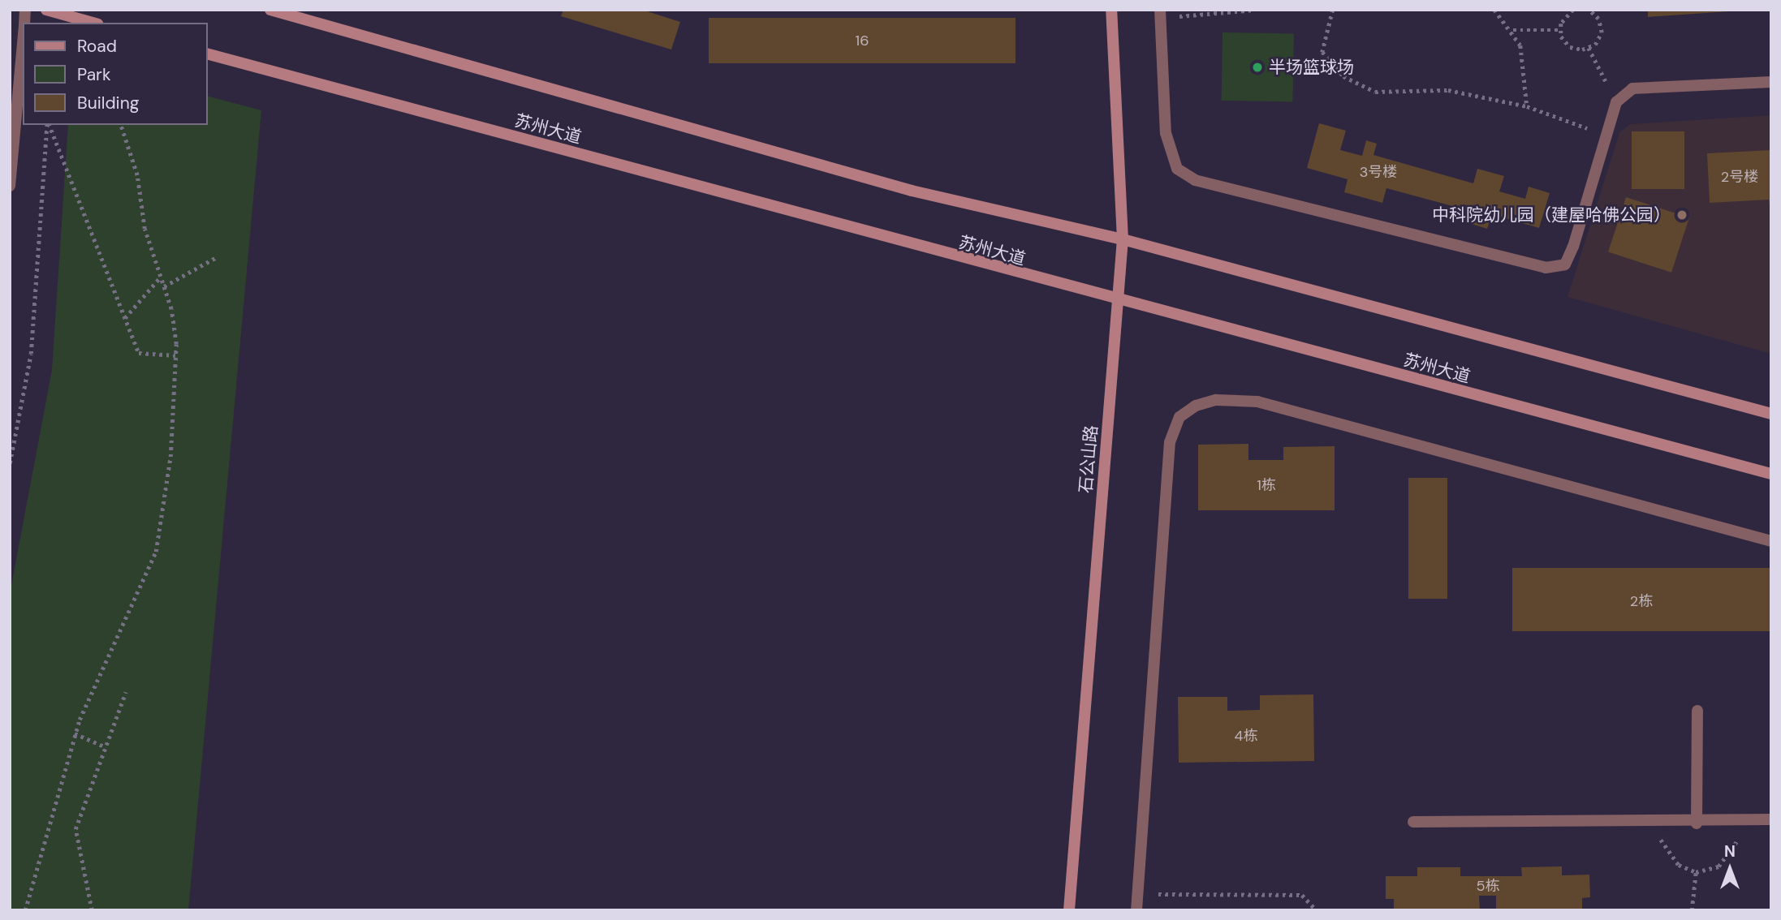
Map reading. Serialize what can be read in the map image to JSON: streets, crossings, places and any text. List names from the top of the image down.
{
  "streets": {
    "street": ["苏州大道", "石公山路"]
  },
  "crossings": [
    ["苏州大道", "石公山路"]
  ],
  "places": ["半场篮球场", "中科院幼儿园（建屋哈佛公园）"],
  "house_numbers": [
    "16",
    "3号楼",
    "2号楼",
    "1栋",
    "2栋",
    "4栋",
    "5栋"
  ],
  "legend": ["Road", "Park", "Building"],
  "north": "top"
}
